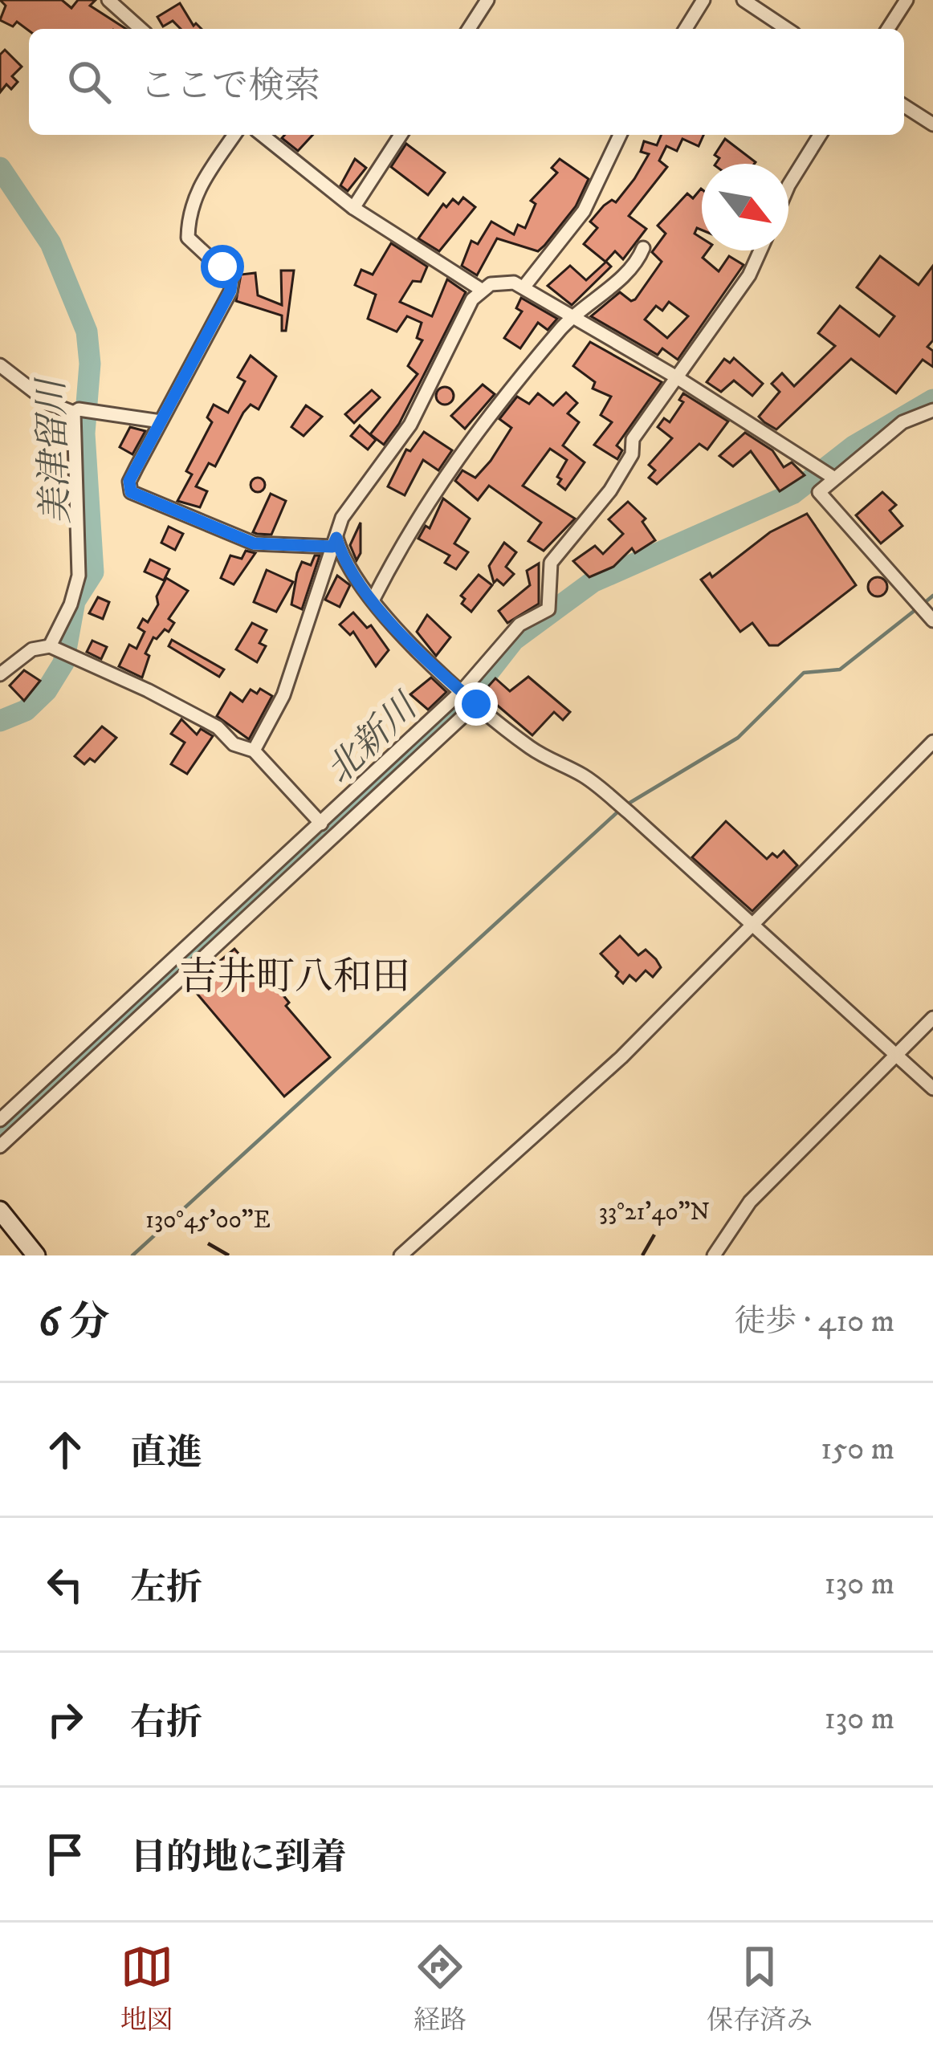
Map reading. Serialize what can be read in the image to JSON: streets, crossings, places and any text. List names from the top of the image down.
{
  "districts": ["吉井町八和田"],
  "water": ["美津留川", "北新川"],
  "north": "bottom right",
  "page": {
    "search": "ここで検索",
    "heading": ["6 分", "徒歩 · 410 m"],
    "list": [
      ["直進", "150 m"],
      ["左折", "130 m"],
      ["右折", "130 m"],
      "目的地に到着"
    ],
    "nav": ["地図", "経路", "保存済み"]
  },
  "coordinates": ["33°21'40\"N", "130°45'00\"E"]
}
